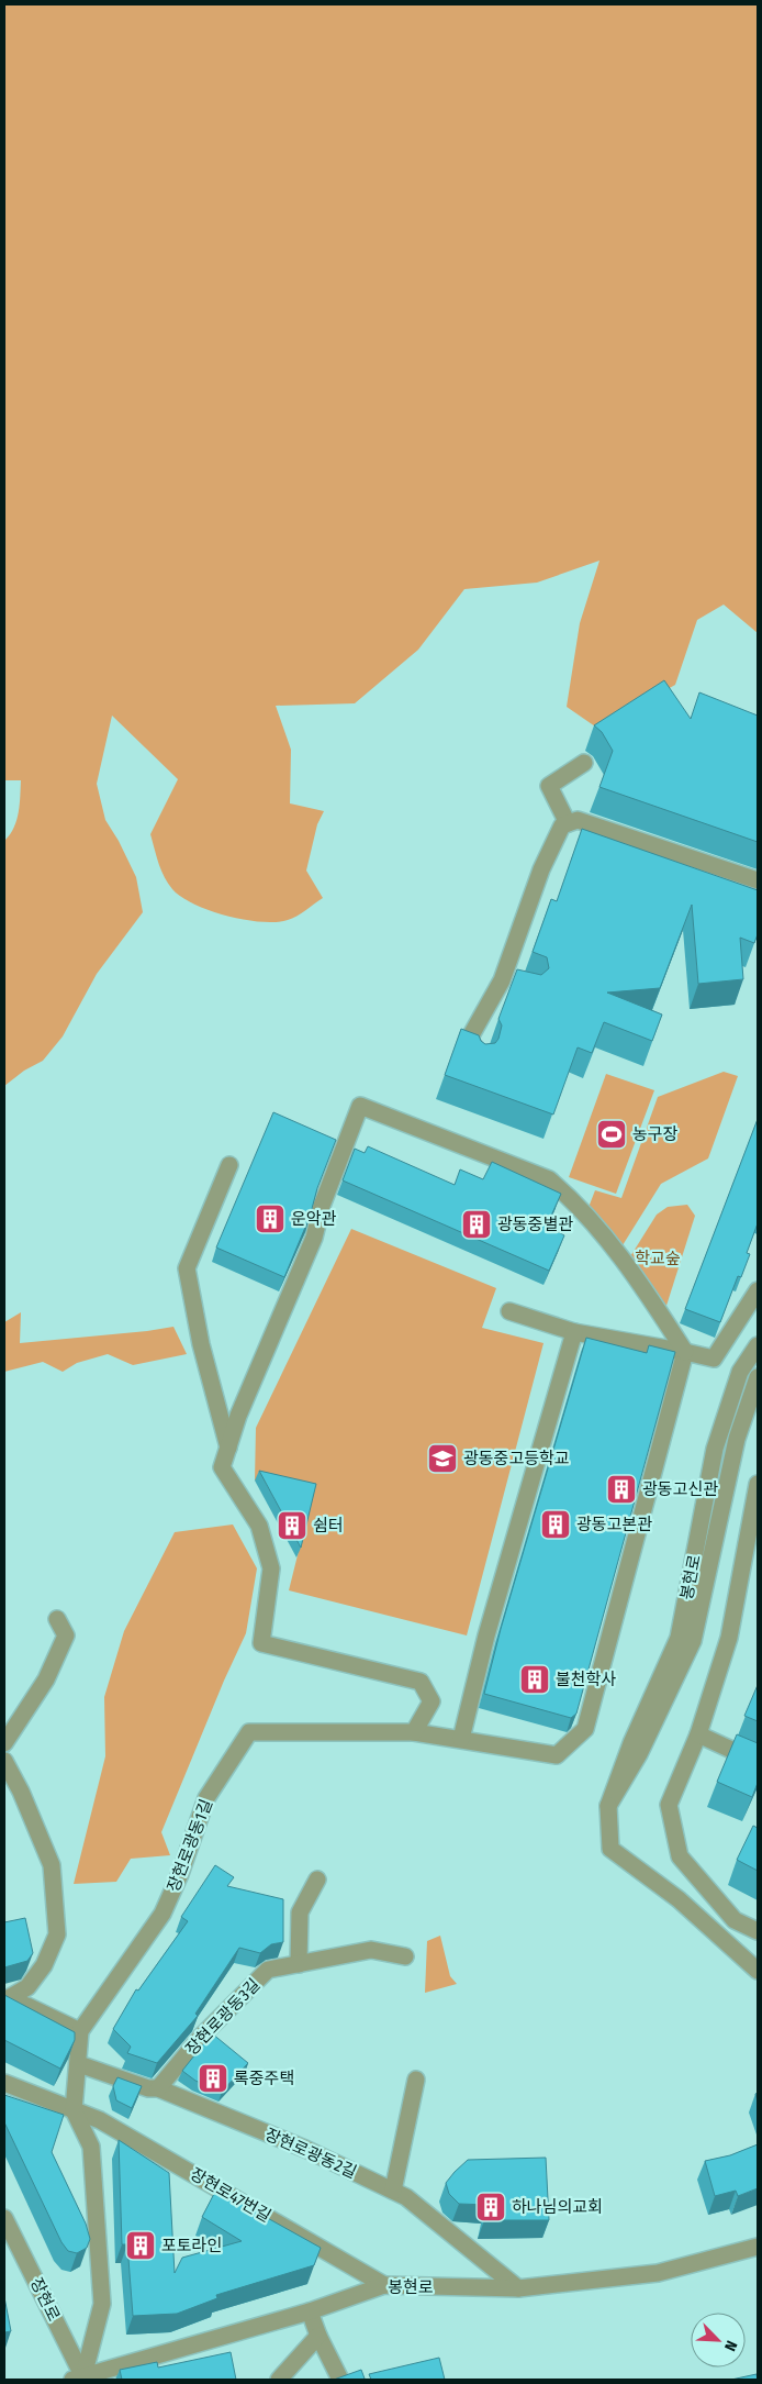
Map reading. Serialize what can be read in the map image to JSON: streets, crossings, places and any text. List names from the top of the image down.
{
  "streets": {
    "street": [
      "봉현로",
      "장현로광동1길",
      "장현로광동3길",
      "장현로광동2길",
      "장현로47번길",
      "장현로"
    ]
  },
  "crossings": [
    ["봉현로", "장현로광동2길"],
    ["봉현로", "장현로47번길"],
    ["봉현로", "장현로"],
    ["장현로광동3길", "장현로광동2길"]
  ],
  "parks": ["학교숲"],
  "places": {
    "sports": ["농구장"],
    "building": [
      "운악관",
      "광동중별관",
      "광동고신관",
      "광동고본관",
      "쉼터",
      "불천학사",
      "록중주택",
      "하나님의교회",
      "포토라인"
    ],
    "school or university": ["광동중고등학교"]
  },
  "north": "bottom right"
}
